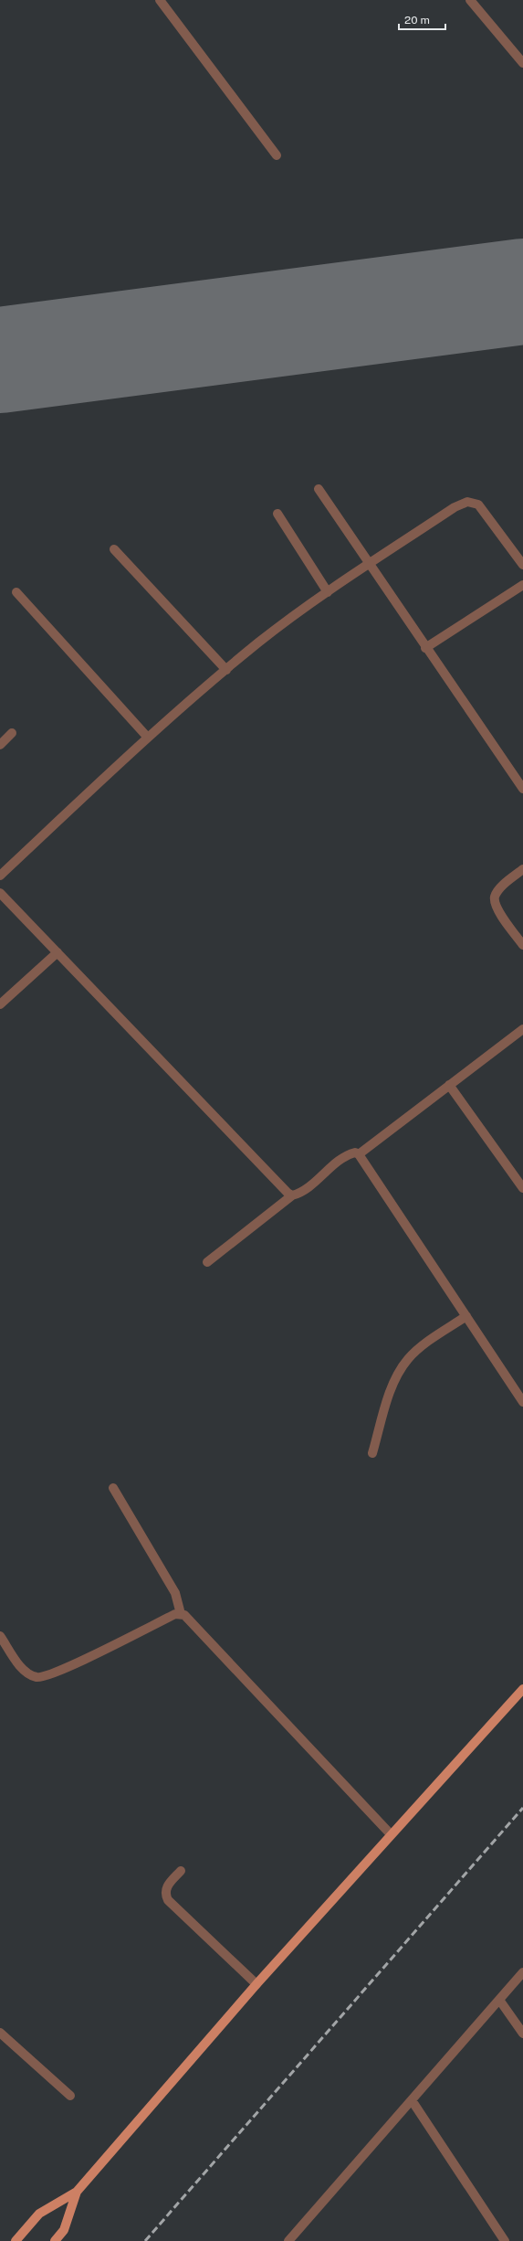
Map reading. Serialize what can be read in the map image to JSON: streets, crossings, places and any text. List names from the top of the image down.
{
  "scale_bar": "20 m"
}
